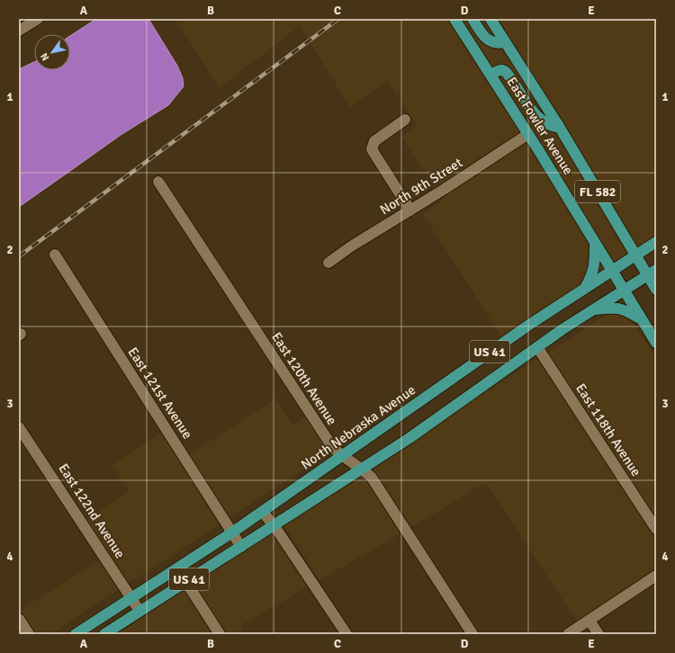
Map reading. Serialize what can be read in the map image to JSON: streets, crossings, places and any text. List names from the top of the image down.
{
  "streets": {
    "main road": [
      "East Fowler Avenue",
      "FL 582",
      "US 41",
      "North Nebraska Avenue"
    ],
    "street": [
      "North 9th Street",
      "East 120th Avenue",
      "East 121st Avenue",
      "East 118th Avenue",
      "East 122nd Avenue"
    ]
  },
  "crossings": [
    ["East Fowler Avenue", "North 9th Street"],
    ["East Fowler Avenue", "US 41"],
    ["East Fowler Avenue", "North Nebraska Avenue"],
    ["US 41", "East 120th Avenue"],
    ["US 41", "East 121st Avenue"],
    ["US 41", "East 118th Avenue"],
    ["US 41", "East 122nd Avenue"],
    ["East 120th Avenue", "North Nebraska Avenue"],
    ["East 121st Avenue", "North Nebraska Avenue"],
    ["North Nebraska Avenue", "East 122nd Avenue"]
  ],
  "north": "bottom left",
  "grid": {
    "columns": [
      "A",
      "B",
      "C",
      "D",
      "E"
    ],
    "rows": [
      "1",
      "2",
      "3",
      "4"
    ]
  }
}
